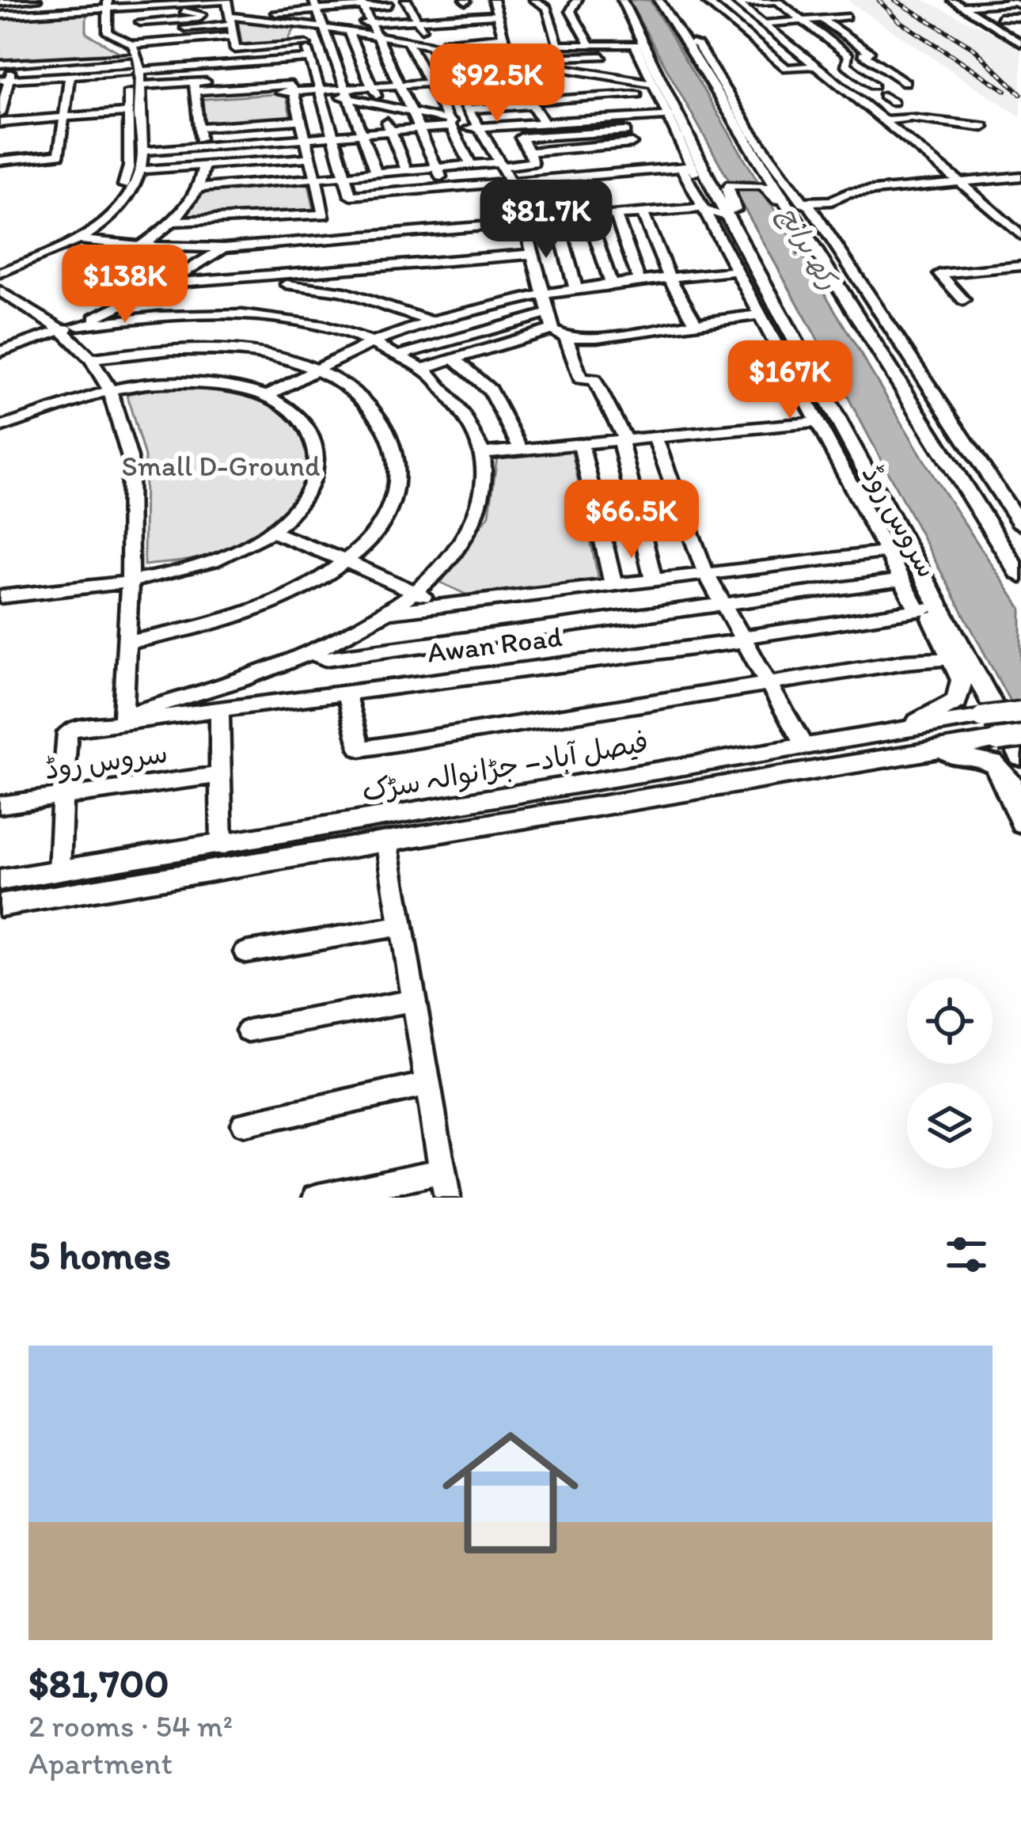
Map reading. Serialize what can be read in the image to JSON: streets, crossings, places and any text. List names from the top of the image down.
{
  "streets": {
    "main road": ["فیصل آباد– جڑانوالہ سڑک"],
    "street": ["سروس روڈ", "Awan Road"]
  },
  "crossings": [
    ["سروس روڈ", "Awan Road"]
  ],
  "water": ["رکھ برانچ"],
  "parks": ["Small D-Ground"],
  "page": {
    "price": [
      "$92.5K",
      "$81.7K",
      "$138K",
      "$167K",
      "$66.5K"
    ],
    "heading": "5 homes",
    "list": [
      {
        "name": "$81,700",
        "note": "2 rooms · 54 m² · Apartment"
      }
    ]
  }
}
